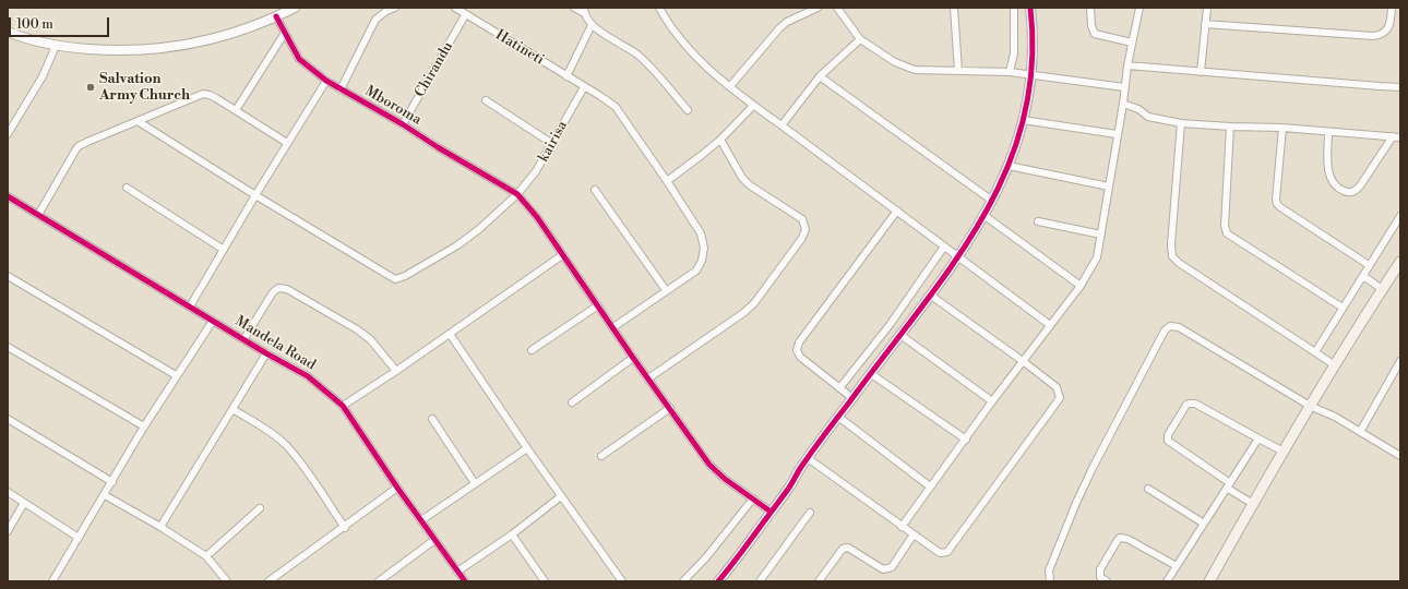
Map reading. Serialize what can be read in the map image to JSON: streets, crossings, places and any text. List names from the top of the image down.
{
  "streets": {
    "street": [
      "Hatineti",
      "Chirandu",
      "Mboroma",
      "kairisa",
      "Mandela Road"
    ]
  },
  "crossings": [
    ["Hatineti", "Chirandu"],
    ["Hatineti", "Mboroma"],
    ["Hatineti", "kairisa"],
    ["Chirandu", "Mboroma"],
    ["Mboroma", "kairisa"]
  ],
  "places": ["Salvation Army Church"],
  "scale_bar": "100 m"
}
